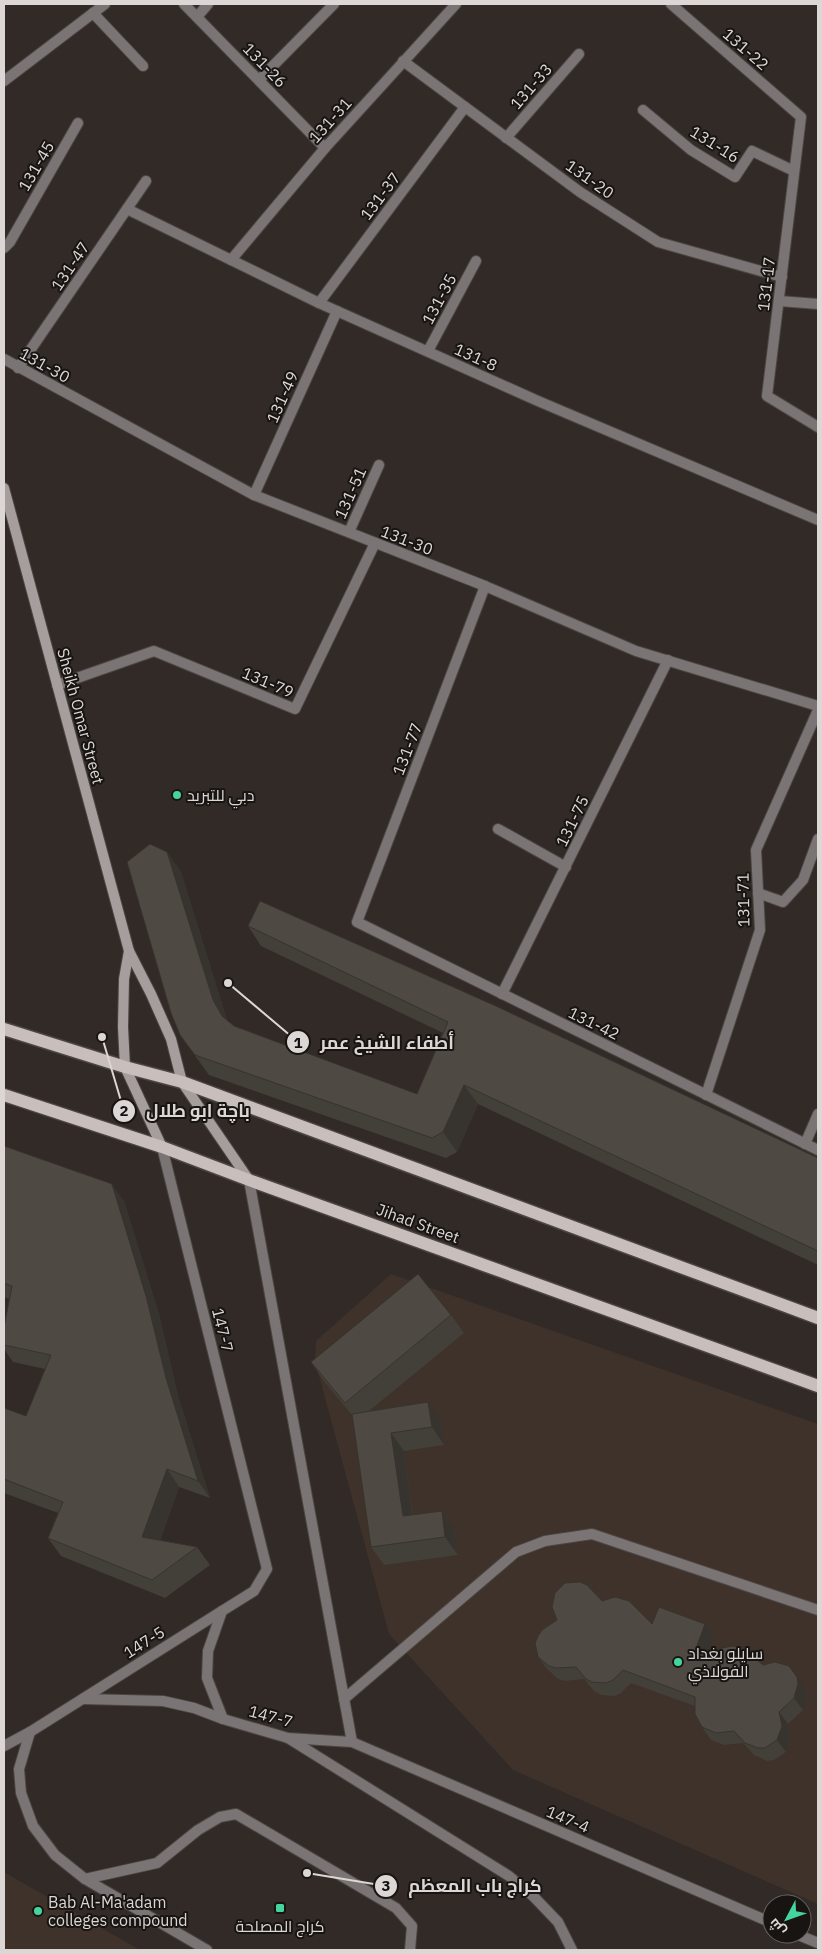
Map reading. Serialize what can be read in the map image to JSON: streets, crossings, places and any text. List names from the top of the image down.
{
  "streets": {
    "main road": ["Jihad Street"],
    "street": [
      "131-22",
      "131-26",
      "131-33",
      "131-31",
      "131-16",
      "131-45",
      "131-20",
      "131-37",
      "131-47",
      "131-17",
      "131-35",
      "131-8",
      "131-30",
      "131-49",
      "131-51",
      "131-79",
      "Sheikh Omar Street",
      "131-77",
      "131-75",
      "131-71",
      "131-42",
      "147-7",
      "147-5",
      "147-4"
    ]
  },
  "crossings": [
    ["131-22", "131-17"],
    ["131-26", "131-31"],
    ["131-33", "131-20"],
    ["131-31", "131-20"],
    ["131-31", "131-8"],
    ["131-16", "131-17"],
    ["131-20", "131-37"],
    ["131-20", "131-17"],
    ["131-37", "131-8"],
    ["131-47", "131-8"],
    ["131-47", "131-30"],
    ["131-35", "131-8"],
    ["131-8", "131-49"],
    ["131-30", "131-49"],
    ["131-30", "131-51"],
    ["131-30", "131-79"],
    ["131-30", "131-77"],
    ["131-30", "131-75"],
    ["131-30", "131-71"],
    ["131-79", "Sheikh Omar Street"],
    ["Sheikh Omar Street", "Jihad Street"],
    ["Sheikh Omar Street", "147-7"],
    ["131-77", "131-42"],
    ["131-75", "131-42"],
    ["131-71", "131-42"],
    ["Jihad Street", "147-7"],
    ["147-7", "147-5"],
    ["147-7", "147-4"]
  ],
  "places": {
    "other": [
      "دبي للتبريد",
      "أطفاء الشيخ عمر",
      "باچة ابو طلال",
      "سايلو بغداد الفولاذي",
      "كراج باب المعظم",
      "Bab Al-Ma'adam colleges compound"
    ],
    "transit": ["كراج المصلحة"]
  },
  "north": "bottom left"
}
